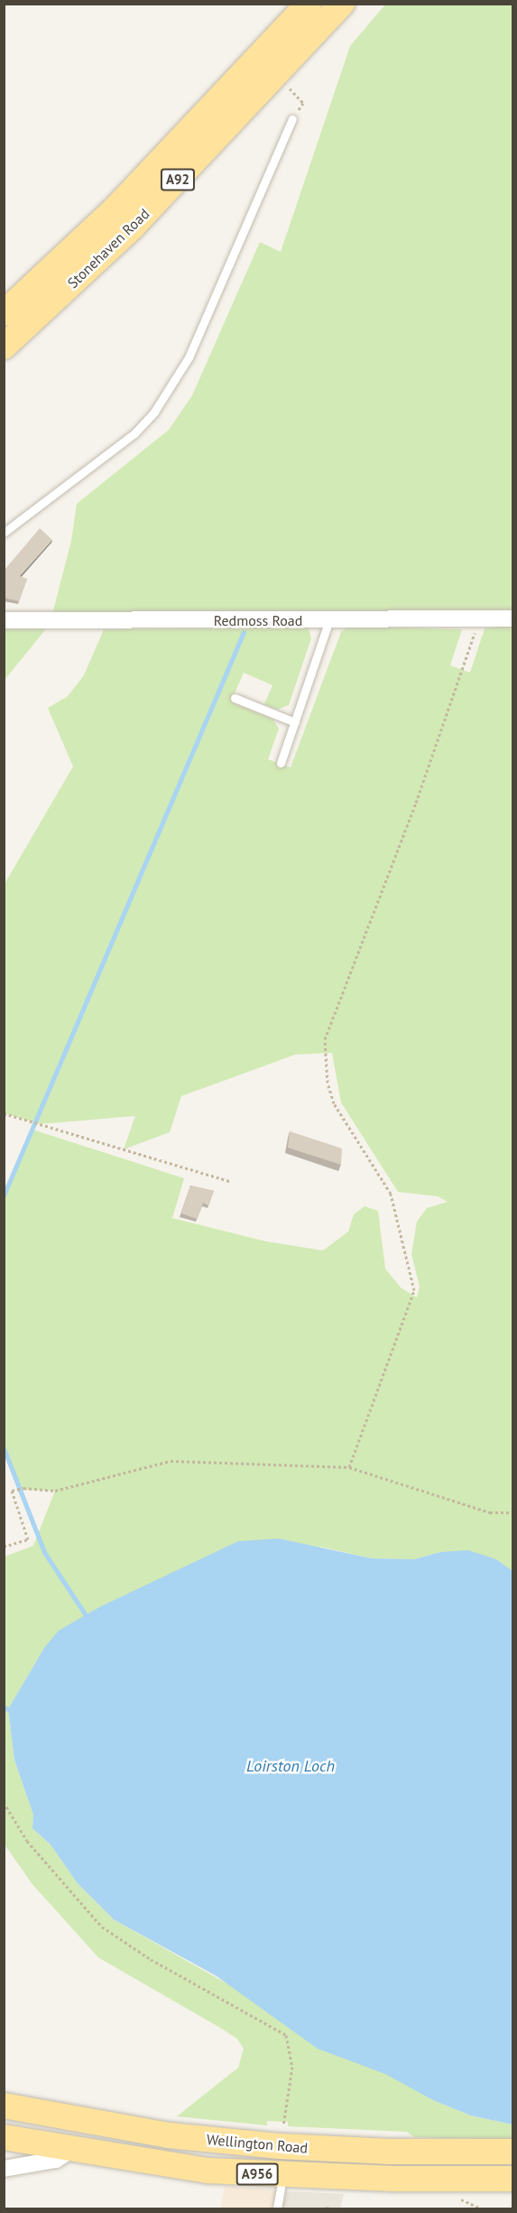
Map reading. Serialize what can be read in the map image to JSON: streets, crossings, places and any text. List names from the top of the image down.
{
  "streets": {
    "main road": [
      "A92",
      "Stonehaven Road",
      "Wellington Road",
      "A956"
    ],
    "street": ["Redmoss Road"]
  },
  "water": ["Loirston Loch"]
}
